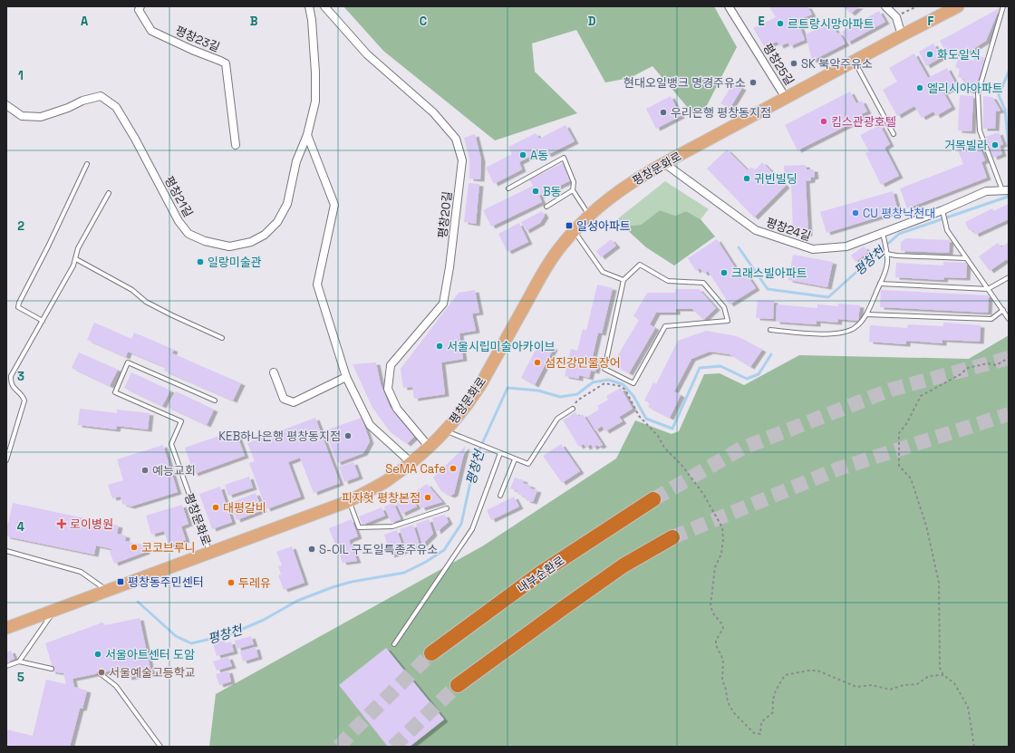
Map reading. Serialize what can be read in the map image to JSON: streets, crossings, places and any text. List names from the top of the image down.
{
  "streets": {
    "highway": ["내부순환로"],
    "main road": ["평창문화로"],
    "street": [
      "평창23길",
      "평창25길",
      "평창21길",
      "평창20길",
      "평창24길"
    ]
  },
  "crossings": [
    ["평창25길", "평창문화로"],
    ["평창문화로", "평창20길"],
    ["평창문화로", "평창24길"]
  ],
  "water": ["평창천"],
  "places": {
    "other": [
      "르트랑시망아파트",
      "화도일식",
      "SK 북악주유소",
      "현대오일뱅크 명경주유소",
      "엘리시아아파트",
      "우리은행 평창동지점",
      "킴스관광호텔",
      "거목빌라",
      "A동",
      "귀빈빌딩",
      "B동",
      "CU 평창낙천대",
      "일랑미술관",
      "크래스빌아파트",
      "서울시립미술아카이브",
      "섬진강민물장어",
      "KEB하나은행 평창동지점",
      "SeMA Cafe",
      "예능교회",
      "피자헛 평창본점",
      "대평갈비",
      "코코브루니",
      "S-OIL 구도일특종주유소",
      "두레유",
      "서울아트센터 도암",
      "서울예술고등학교"
    ],
    "transit": ["일성아파트", "평창동주민센터"],
    "health": ["로이병원"]
  },
  "grid": {
    "columns": [
      "A",
      "B",
      "C",
      "D",
      "E",
      "F"
    ],
    "rows": [
      "1",
      "2",
      "3",
      "4",
      "5"
    ]
  }
}
